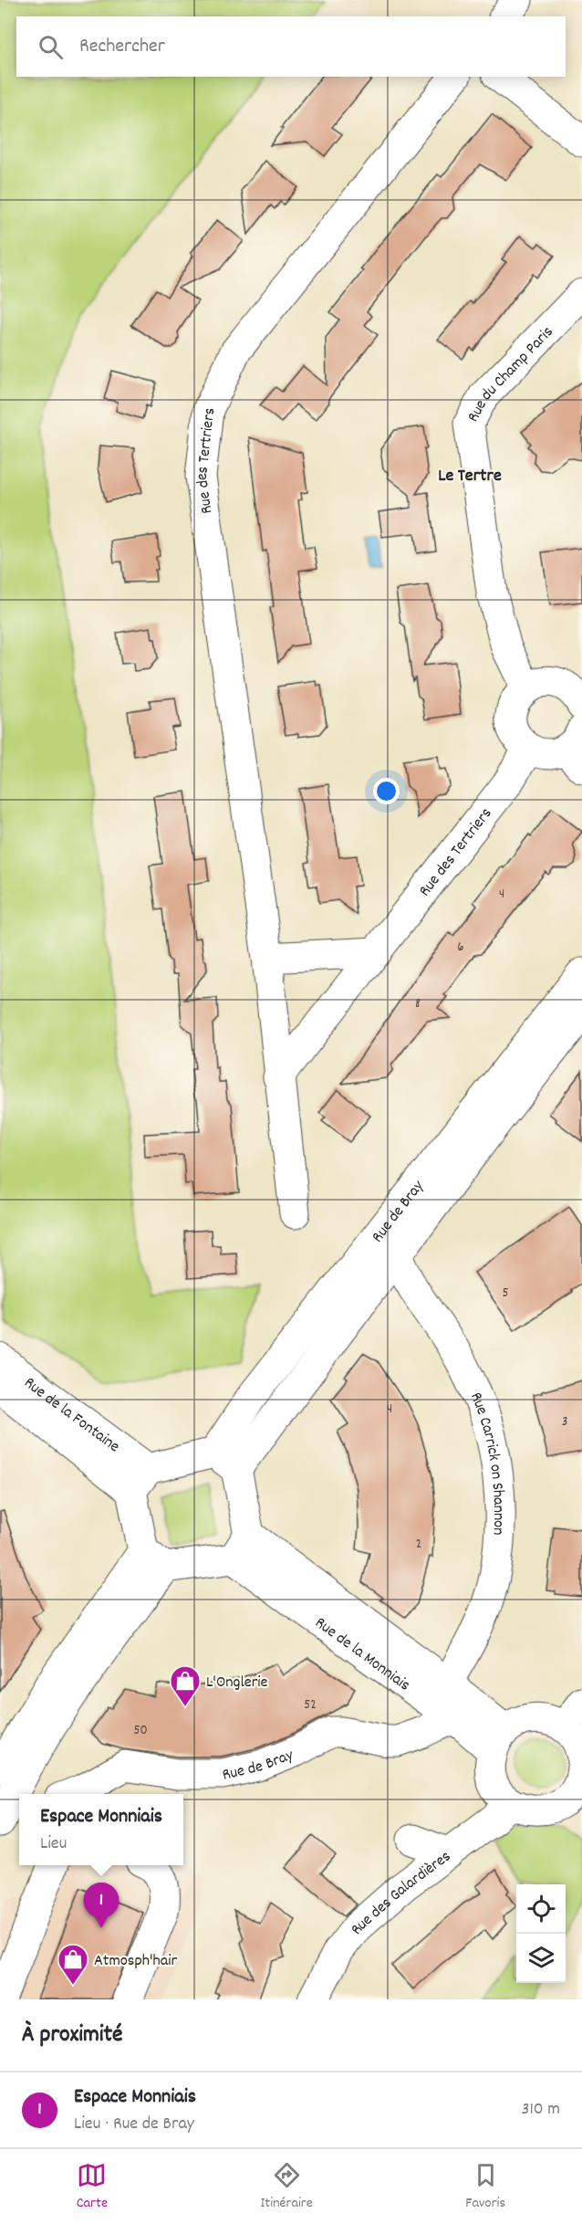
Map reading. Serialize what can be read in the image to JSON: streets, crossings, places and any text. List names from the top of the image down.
{
  "streets": {
    "street": [
      "Rue du Champ Paris",
      "Rue des Tertriers",
      "Rue de Bray",
      "Rue de la Fontaine",
      "Rue Carrick on Shannon",
      "Rue de la Monniais",
      "Rue des Galardières"
    ]
  },
  "crossings": [
    ["Rue de Bray", "Rue Carrick on Shannon"],
    ["Rue de Bray", "Rue de la Monniais"],
    ["Rue Carrick on Shannon", "Rue de la Monniais"]
  ],
  "districts": ["Le Tertre"],
  "places": {
    "shop": ["L'Onglerie", "Atmosph'hair"]
  },
  "house_numbers": [
    "4",
    "6",
    "8",
    "5",
    "4",
    "3",
    "2",
    "52",
    "50"
  ],
  "page": {
    "search": "Rechercher",
    "popup": ["Espace Monniais", "Lieu"],
    "pins": "1",
    "heading": "À proximité",
    "list": [
      {
        "mark": "1",
        "name": "Espace Monniais",
        "note": "Lieu · Rue de Bray",
        "value": "310 m"
      }
    ],
    "nav": ["Carte", "Itinéraire", "Favoris"]
  }
}
